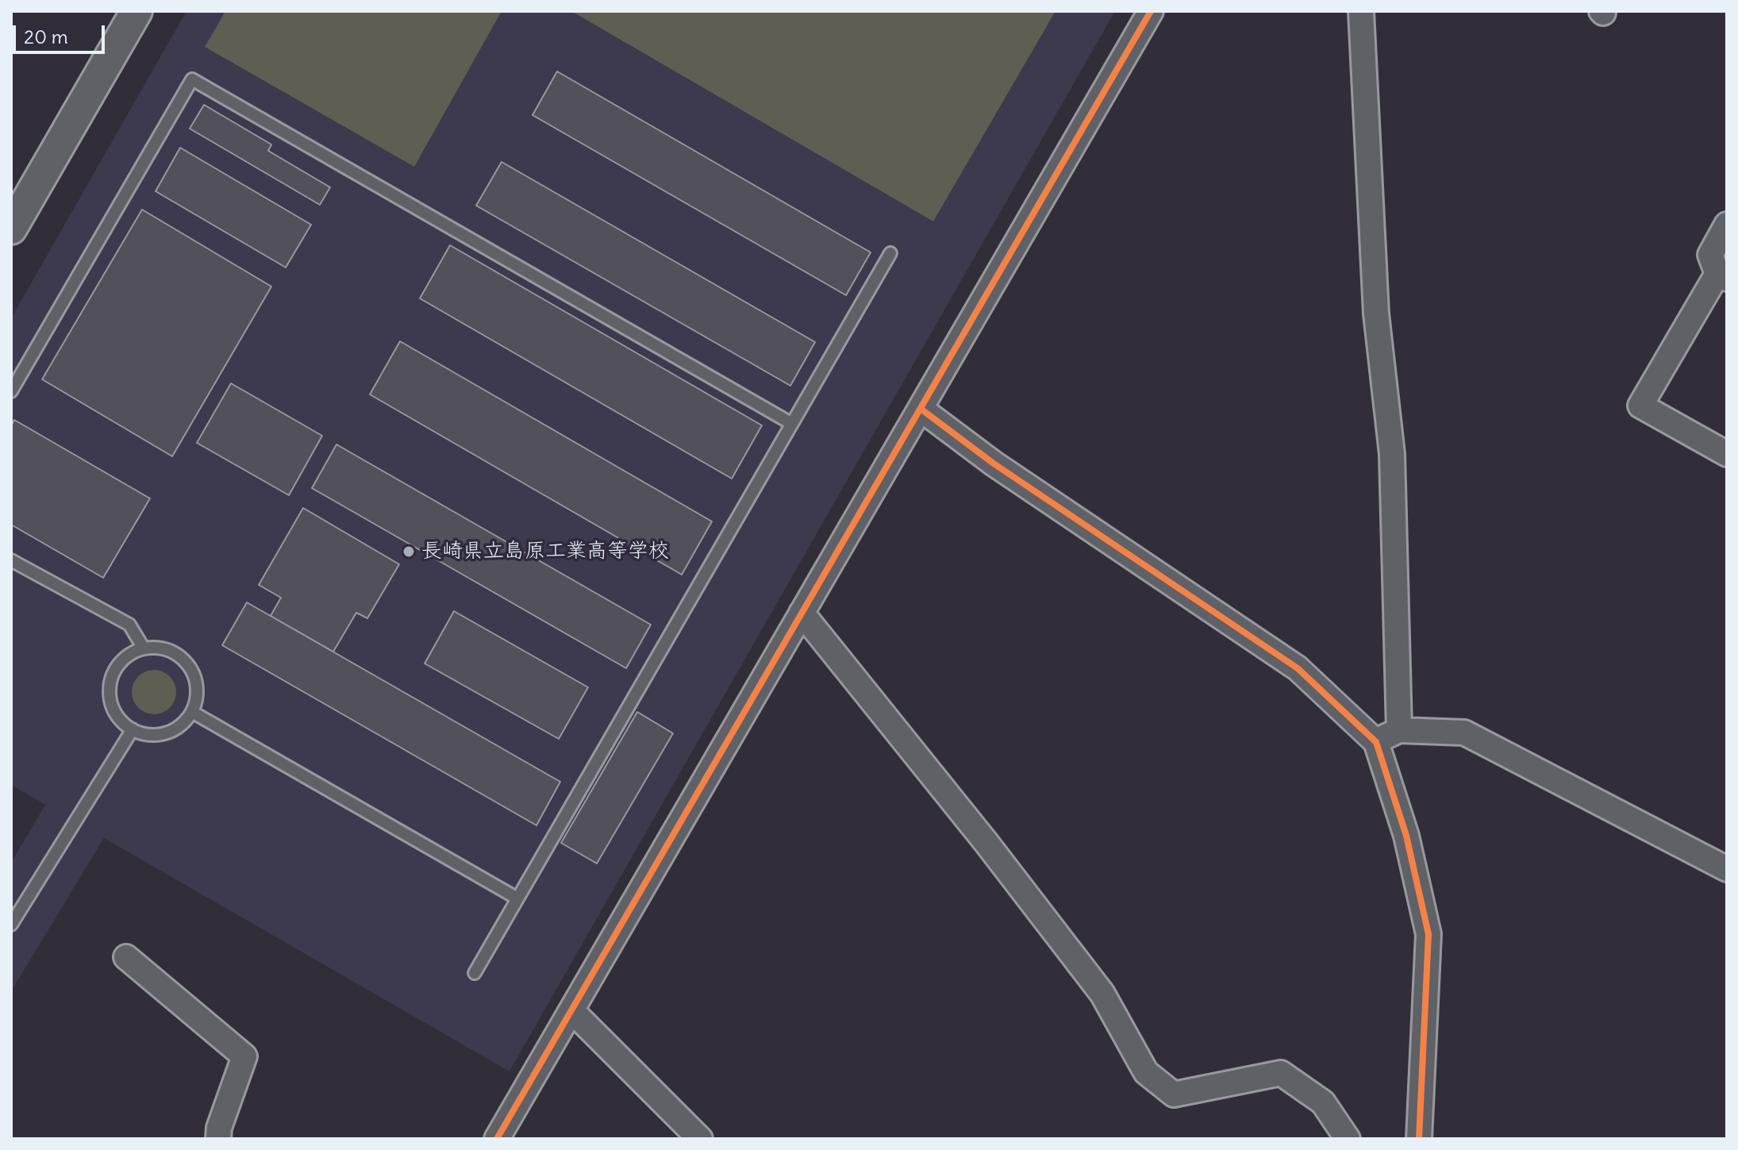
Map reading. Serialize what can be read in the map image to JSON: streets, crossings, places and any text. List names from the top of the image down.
{
  "places": ["長崎県立島原工業高等学校"],
  "scale_bar": "20 m"
}
